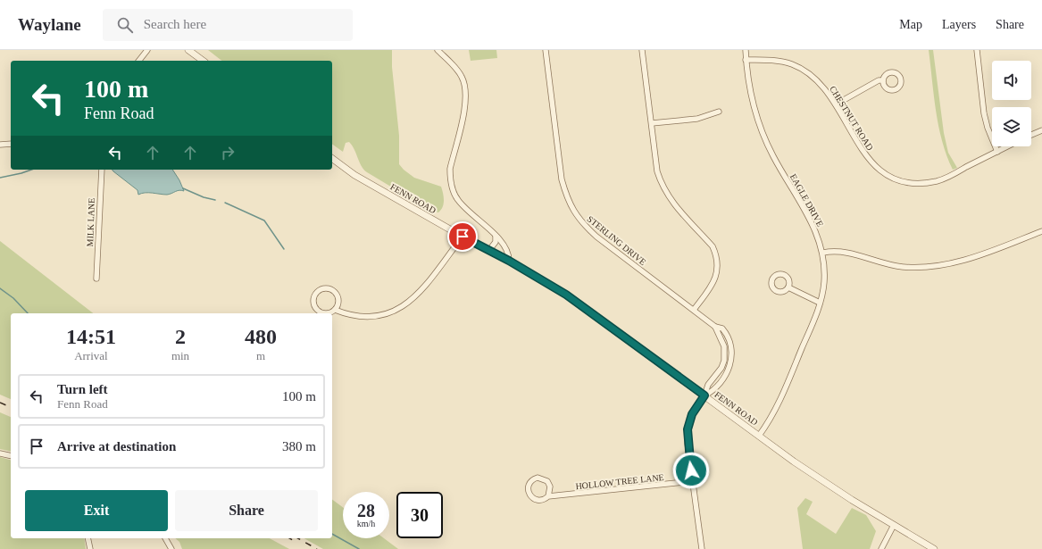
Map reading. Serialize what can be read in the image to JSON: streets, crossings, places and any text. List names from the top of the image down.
{
  "streets": {
    "street": [
      "CHESTNUT ROAD",
      "FENN ROAD",
      "EAGLE DRIVE",
      "MILK LANE",
      "STERLING DRIVE",
      "HOLLOW TREE LANE"
    ]
  },
  "crossings": [
    ["CHESTNUT ROAD", "EAGLE DRIVE"],
    ["FENN ROAD", "EAGLE DRIVE"],
    ["FENN ROAD", "STERLING DRIVE"]
  ],
  "page": {
    "header": "Waylane",
    "search": "Search here",
    "nav": ["Map", "Layers", "Share"],
    "turn": ["100 m", "Fenn Road"],
    "eta": [
      "14:51",
      "Arrival",
      "2",
      "min",
      "480",
      "m"
    ],
    "list": [
      {
        "name": "Turn left",
        "note": "Fenn Road",
        "value": "100 m"
      },
      {
        "name": "Arrive at destination",
        "value": "380 m"
      }
    ],
    "buttons": ["Exit", "Share"],
    "speed": "28 km/h",
    "limit": "30"
  }
}
